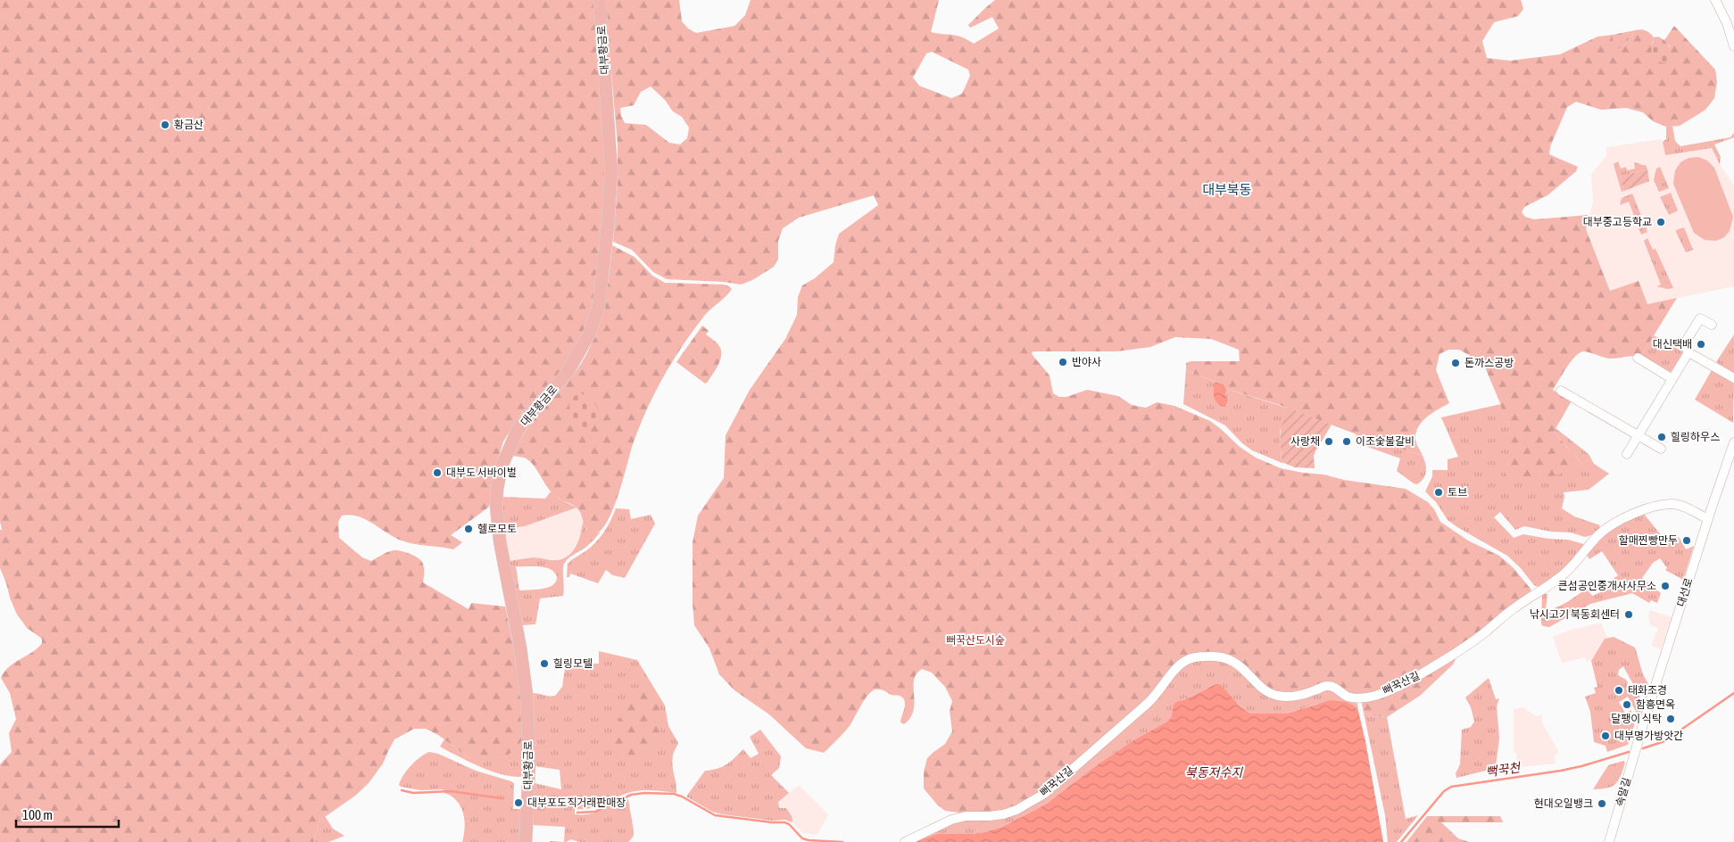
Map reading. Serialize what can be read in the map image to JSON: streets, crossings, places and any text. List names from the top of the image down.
{
  "streets": {
    "main road": ["대부황금로"],
    "street": ["대선로", "뻐꾹산길", "속말길"]
  },
  "crossings": [
    ["대선로", "뻐꾹산길"],
    ["대선로", "속말길"]
  ],
  "districts": ["대부북동"],
  "water": ["뻑꾹천", "북동저수지"],
  "parks": ["뻐꾹산도시숲"],
  "places": [
    "황금산",
    "대부중고등학교",
    "대신택배",
    "반야사",
    "돈까스공방",
    "힐링하우스",
    "사랑채",
    "이조숯불갈비",
    "대부도 서바이벌",
    "토브",
    "헬로모토",
    "할매찐빵만두",
    "큰섬공인중개사사무소",
    "낚시고기 북동회센터",
    "힐링모텔",
    "태화조경",
    "함흥면옥",
    "달팽이 식탁",
    "대부명가방앗간",
    "대부포도직거래판매장",
    "현대오일뱅크"
  ],
  "scale_bar": "100 m"
}
